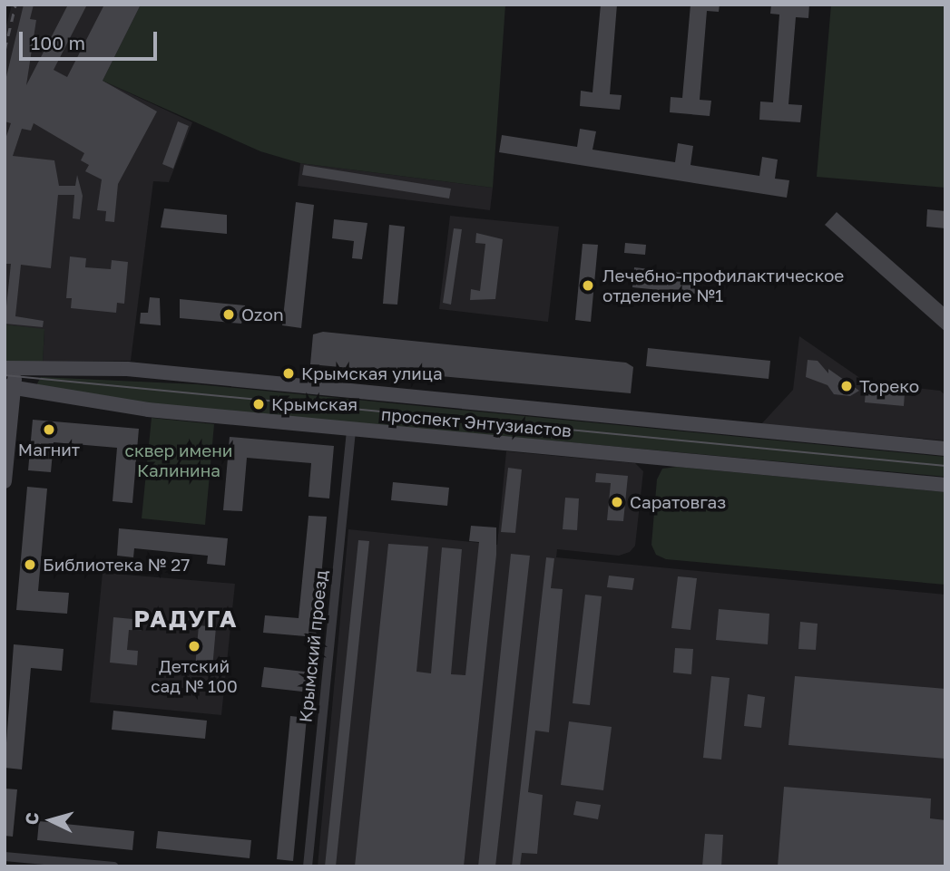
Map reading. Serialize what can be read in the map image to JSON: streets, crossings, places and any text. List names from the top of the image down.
{
  "streets": {
    "main road": ["проспект Энтузиастов"],
    "street": ["Крымский проезд"]
  },
  "crossings": [
    ["проспект Энтузиастов", "Крымский проезд"]
  ],
  "districts": ["РАДУГА"],
  "parks": ["сквер имени Калинина"],
  "places": [
    "Лечебно-профилактическое отделение №1",
    "Ozon",
    "Крымская улица",
    "Тореко",
    "Крымская",
    "Магнит",
    "Саратовгаз",
    "Библиотека № 27",
    "Детский сад № 100"
  ],
  "scale_bar": "100 m",
  "north": "left"
}
